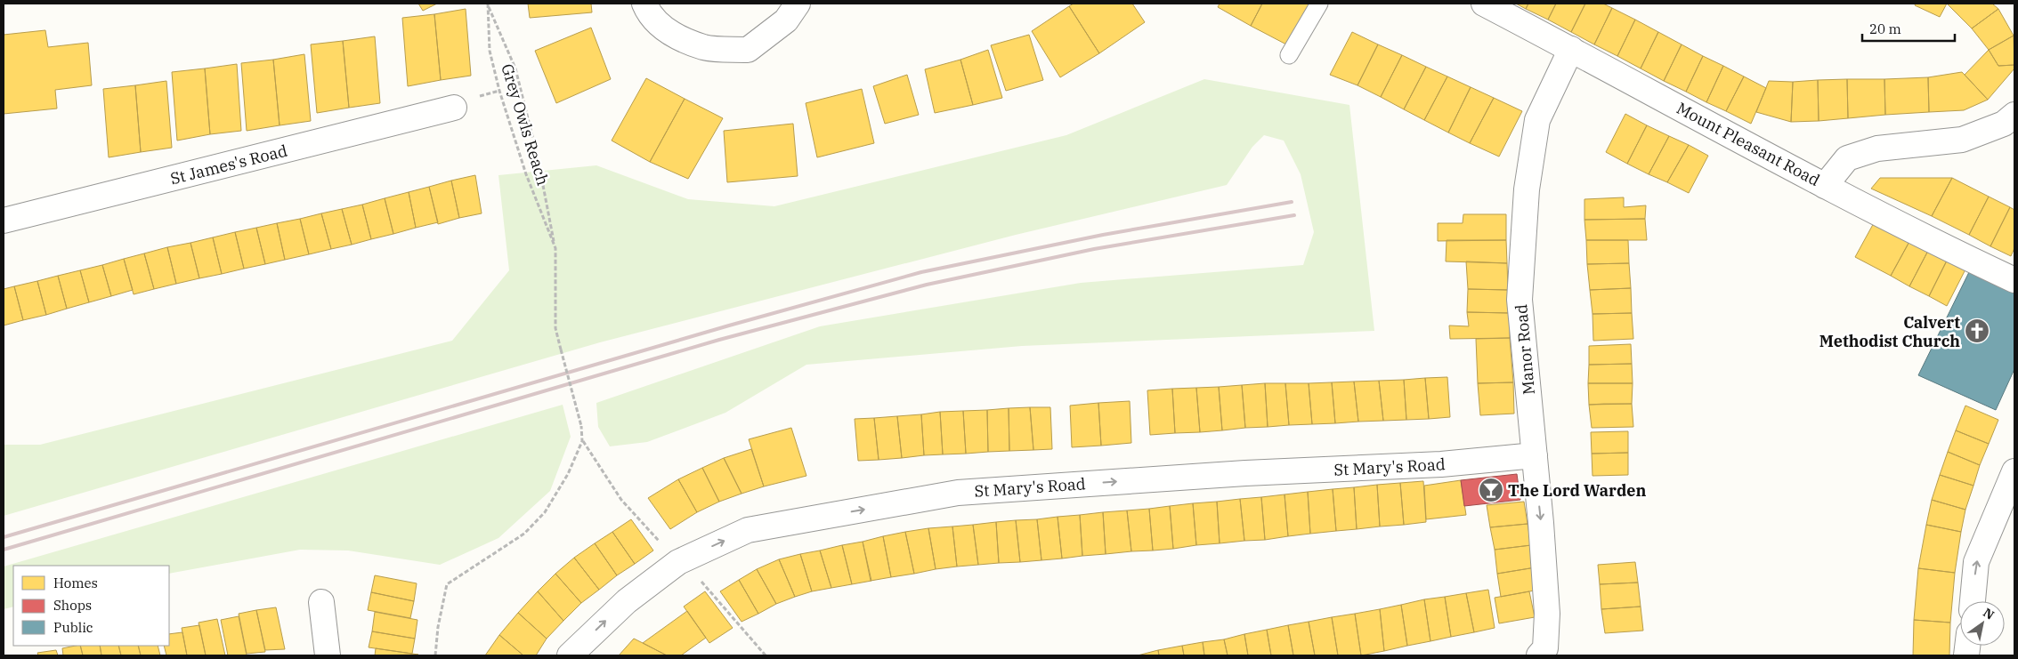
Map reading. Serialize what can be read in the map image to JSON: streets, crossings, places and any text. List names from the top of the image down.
{
  "streets": {
    "street": [
      "Mount Pleasant Road",
      "St James's Road",
      "Manor Road",
      "St Mary's Road"
    ],
    "path": ["Grey Owls Reach"]
  },
  "crossings": [
    ["Mount Pleasant Road", "Manor Road"],
    ["Manor Road", "St Mary's Road"]
  ],
  "one_way": ["St Mary's Road"],
  "places": {
    "church": ["Calvert Methodist Church"],
    "bar": ["The Lord Warden"]
  },
  "legend": ["Homes", "Shops", "Public"],
  "scale_bar": "20 m",
  "north": "top right"
}
